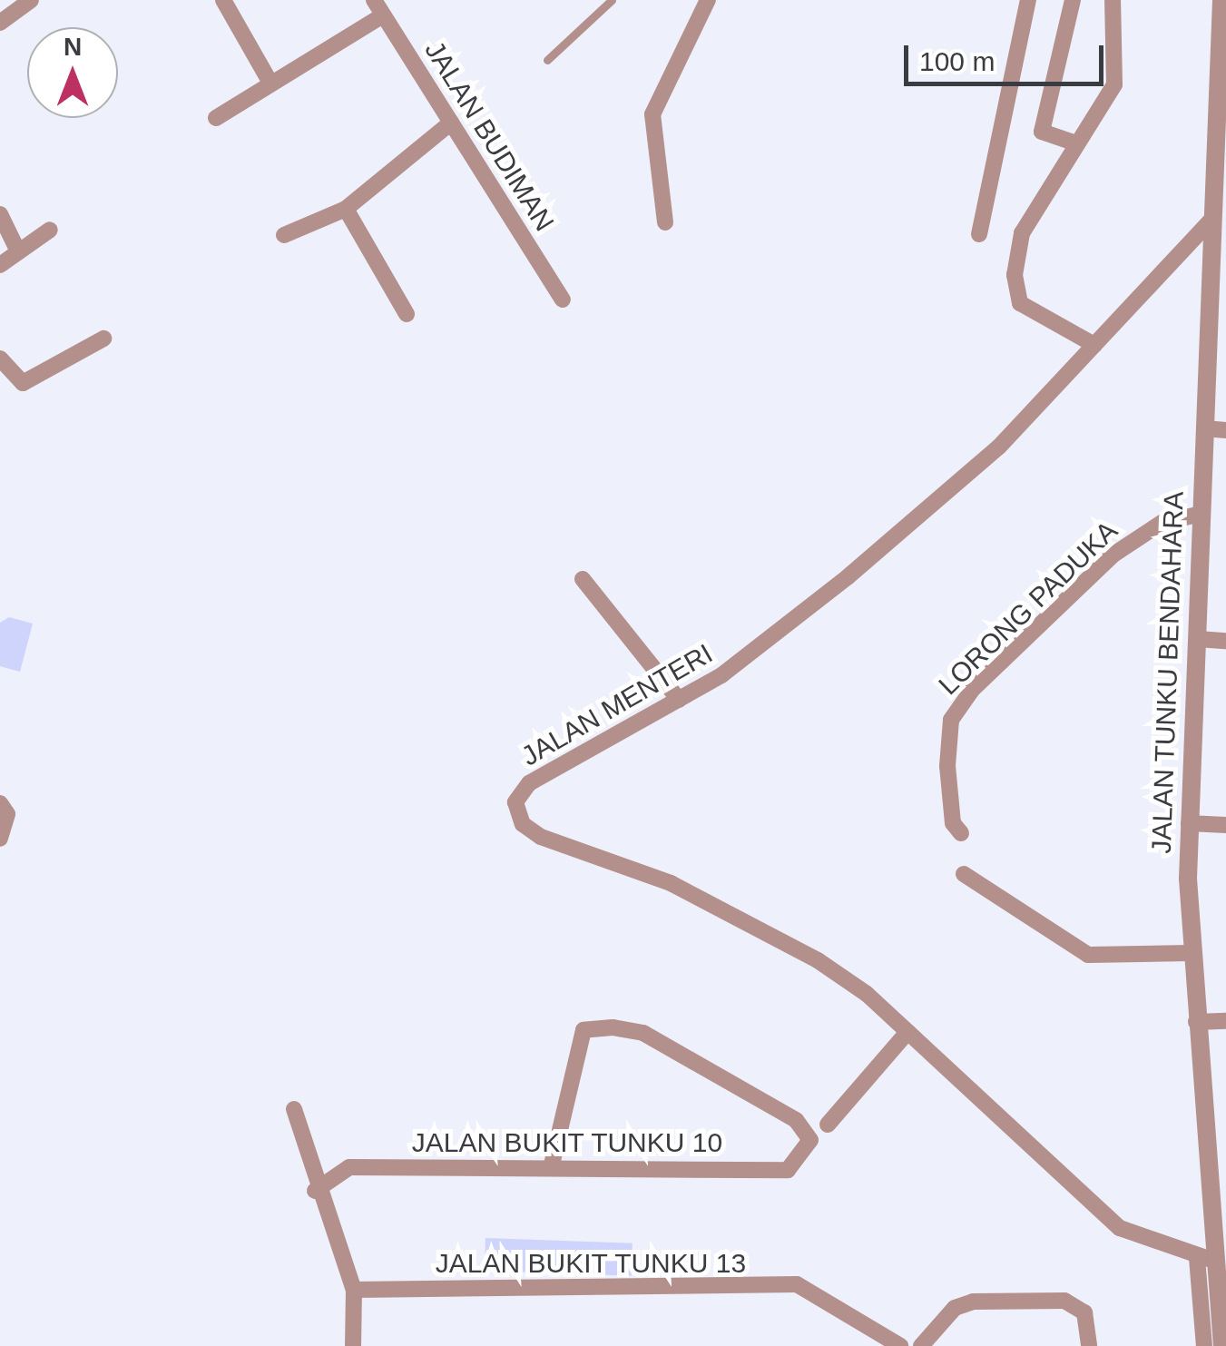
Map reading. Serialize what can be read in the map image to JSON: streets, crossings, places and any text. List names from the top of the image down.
{
  "streets": {
    "street": [
      "JALAN BUDIMAN",
      "LORONG PADUKA",
      "JALAN TUNKU BENDAHARA",
      "JALAN MENTERI",
      "JALAN BUKIT TUNKU 10",
      "JALAN BUKIT TUNKU 13"
    ]
  },
  "crossings": [
    ["LORONG PADUKA", "JALAN TUNKU BENDAHARA"],
    ["JALAN TUNKU BENDAHARA", "JALAN MENTERI"]
  ],
  "scale_bar": "100 m",
  "north": "top"
}
